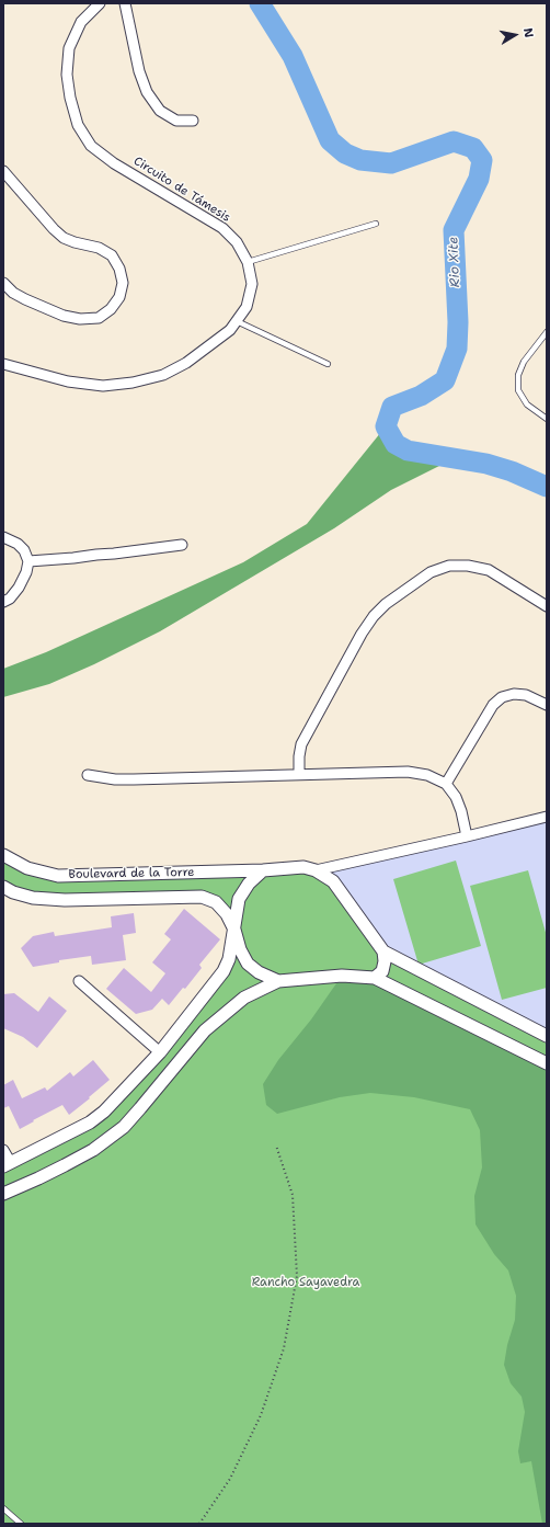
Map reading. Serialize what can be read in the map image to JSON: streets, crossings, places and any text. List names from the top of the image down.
{
  "streets": {
    "street": ["Circuito de Támesis", "Boulevard de la Torre"]
  },
  "water": ["Rio Xite"],
  "parks": ["Rancho Sayavedra"],
  "north": "right"
}
